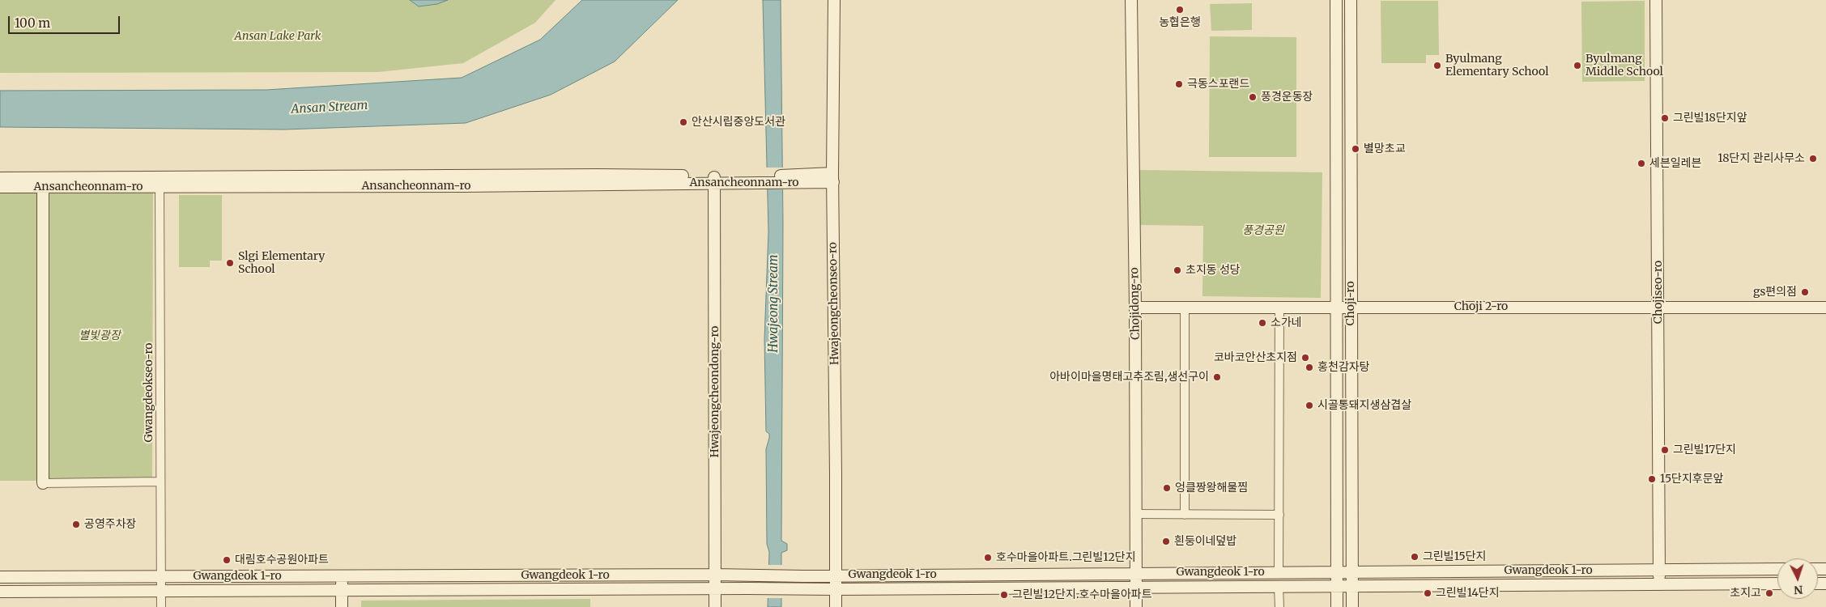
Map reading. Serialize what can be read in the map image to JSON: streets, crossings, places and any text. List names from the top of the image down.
{
  "streets": {
    "street": [
      "Ansancheonnam-ro",
      "Chojiseo-ro",
      "Hwajeongcheonseo-ro",
      "Chojidong-ro",
      "Choji-ro",
      "Choji 2-ro",
      "Hwajeongcheondong-ro",
      "Gwangdeokseo-ro",
      "Gwangdeok 1-ro"
    ]
  },
  "crossings": [
    ["Ansancheonnam-ro", "Hwajeongcheonseo-ro"],
    ["Ansancheonnam-ro", "Hwajeongcheondong-ro"],
    ["Ansancheonnam-ro", "Gwangdeokseo-ro"],
    ["Chojiseo-ro", "Choji 2-ro"],
    ["Chojiseo-ro", "Gwangdeok 1-ro"],
    ["Hwajeongcheonseo-ro", "Gwangdeok 1-ro"],
    ["Chojidong-ro", "Choji 2-ro"],
    ["Chojidong-ro", "Gwangdeok 1-ro"],
    ["Choji-ro", "Choji 2-ro"],
    ["Choji-ro", "Gwangdeok 1-ro"],
    ["Hwajeongcheondong-ro", "Gwangdeok 1-ro"],
    ["Gwangdeokseo-ro", "Gwangdeok 1-ro"]
  ],
  "water": ["Ansan Stream", "Hwajeong Stream"],
  "parks": ["Ansan Lake Park", "풍경공원", "별빛광장"],
  "places": [
    "농협은행",
    "Byulmang Elementary School",
    "Byulmang Middle School",
    "극동스포랜드",
    "풍경운동장",
    "그린빌18단지앞",
    "안산시립중앙도서관",
    "별망초교",
    "18단지 관리사무소",
    "세븐일레븐",
    "Slgi Elementary School",
    "초지동 성당",
    "gs편의점",
    "소가네",
    "코바코안산초지점",
    "홍천감자탕",
    "아바이마을명태고추조림,생선구이",
    "시골통돼지생삼겹살",
    "그린빌17단지",
    "15단지후문앞",
    "엉클짱왕해물찜",
    "공영주차장",
    "흰둥이네덮밥",
    "그린빌15단지",
    "호수마을아파트.그린빌12단지",
    "대림호수공원아파트",
    "그린빌14단지",
    "초지고",
    "그린빌12단지.호수마을아파트"
  ],
  "scale_bar": "100 m",
  "north": "bottom"
}
